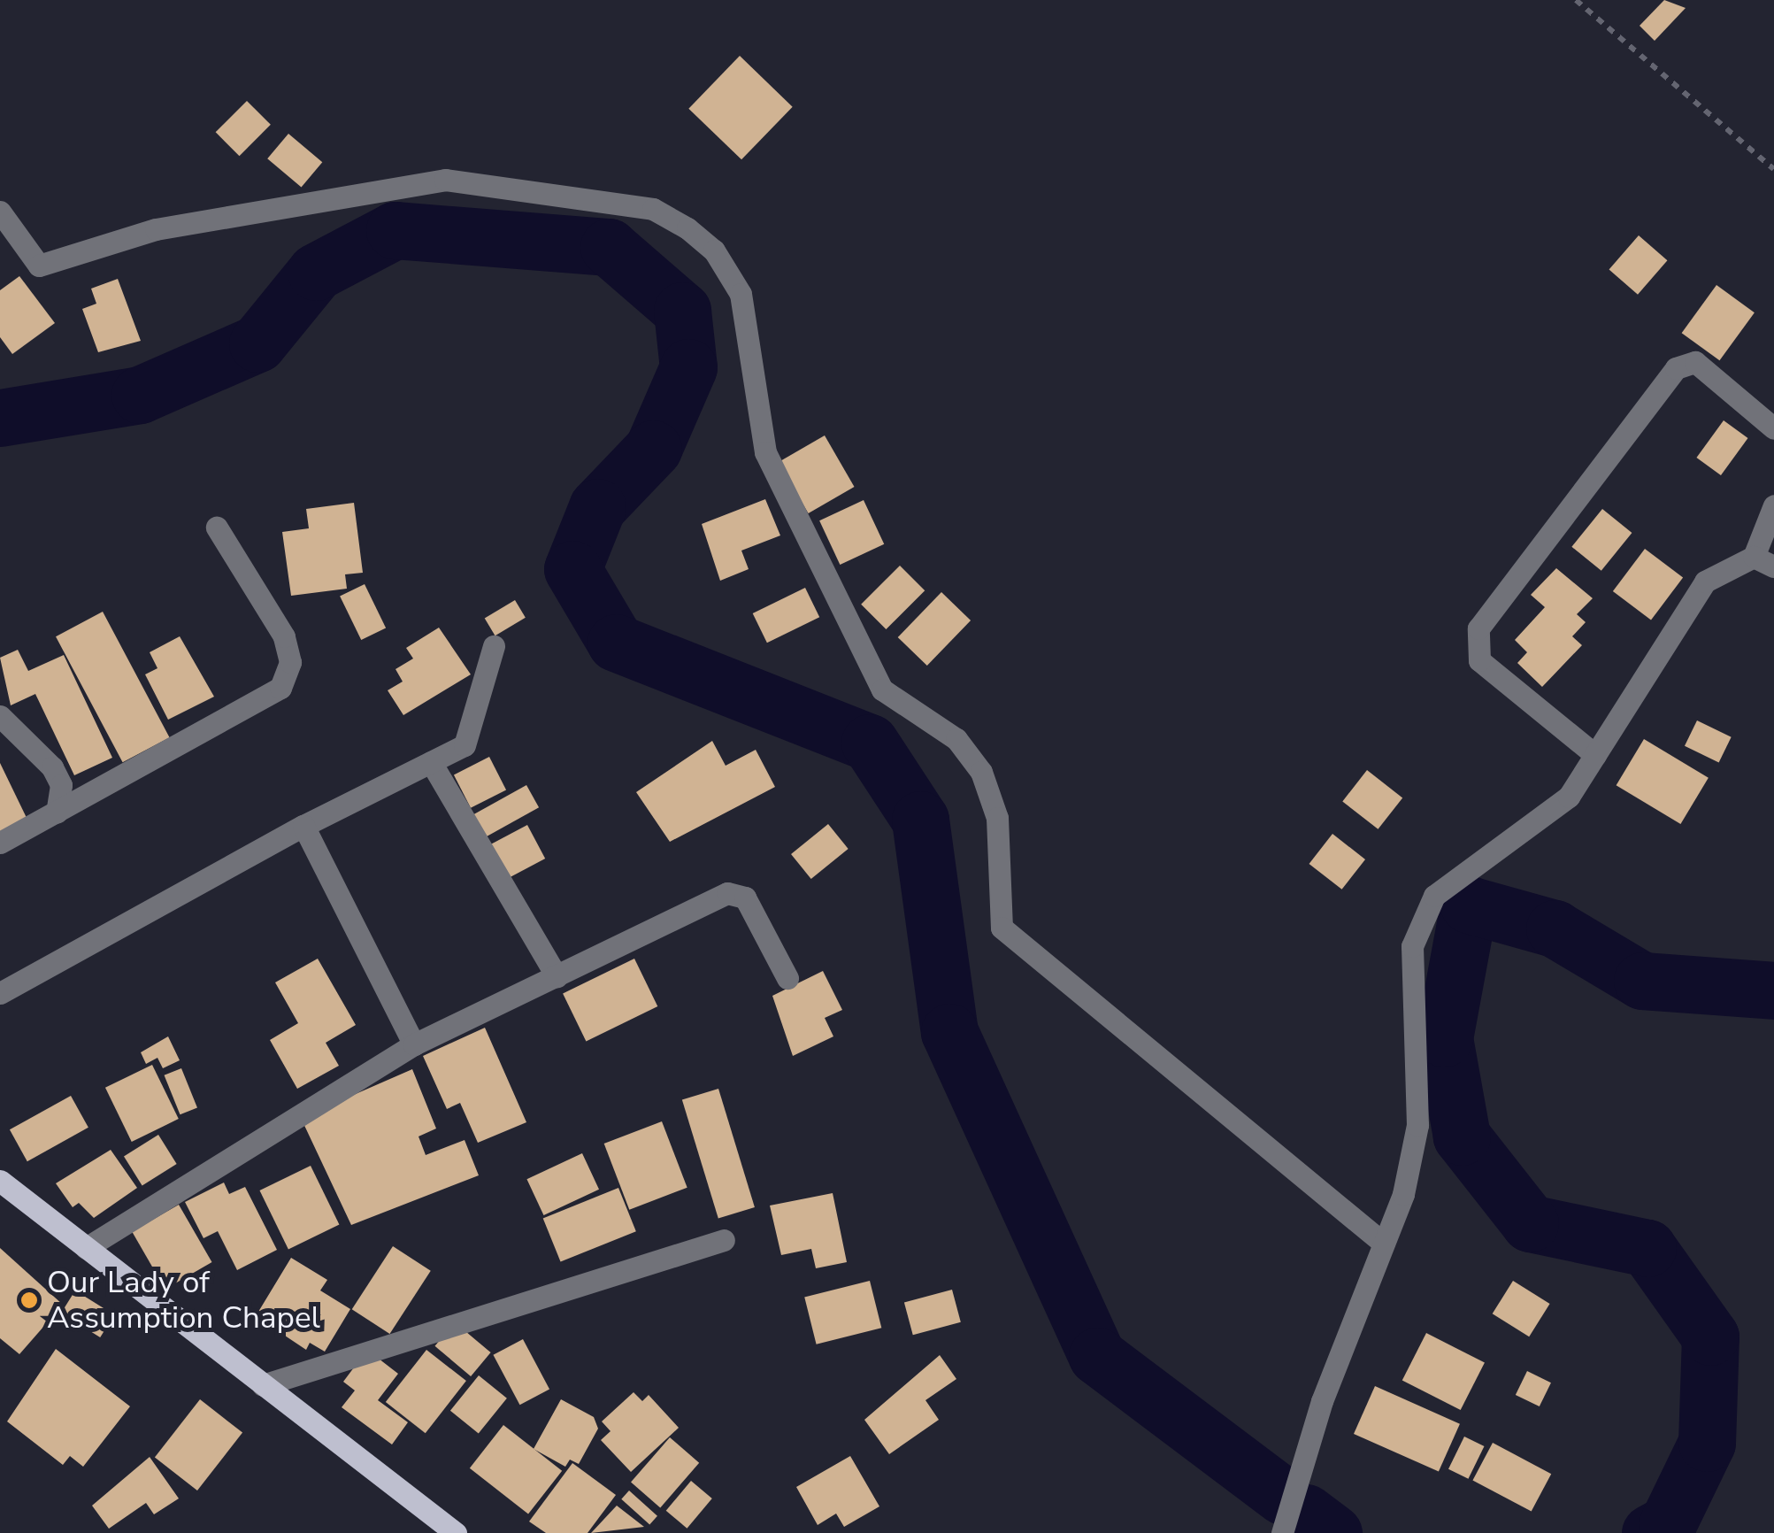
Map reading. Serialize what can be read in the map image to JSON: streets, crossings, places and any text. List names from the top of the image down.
{
  "places": ["Our Lady of Assumption Chapel"]
}
